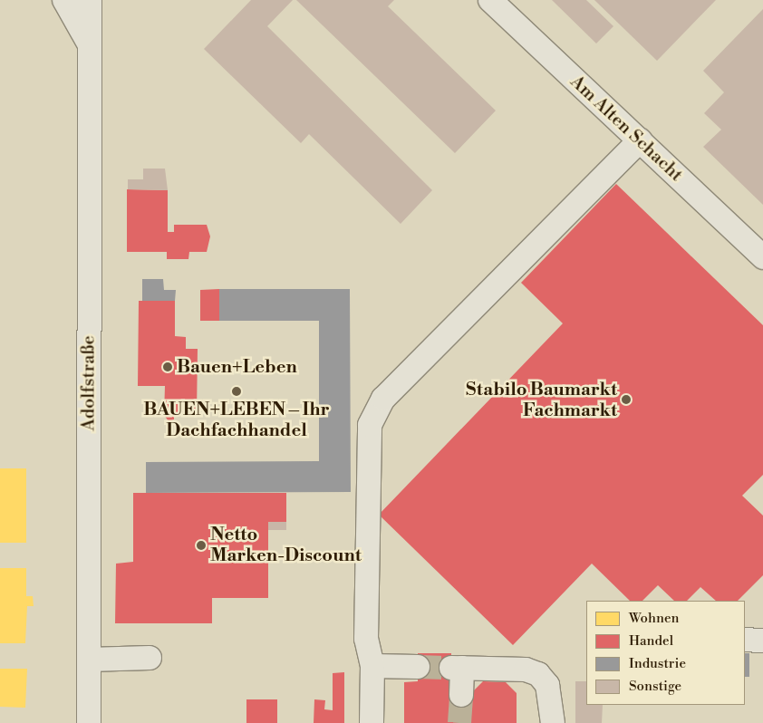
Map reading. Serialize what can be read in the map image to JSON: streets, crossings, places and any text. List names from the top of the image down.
{
  "streets": {
    "street": ["Am Alten Schacht", "Adolfstraße"]
  },
  "places": [
    "Bauen+Leben",
    "BAUEN+LEBEN – Ihr Dachfachhandel",
    "Stabilo Baumarkt Fachmarkt",
    "Netto Marken-Discount"
  ],
  "legend": [
    "Wohnen",
    "Handel",
    "Industrie",
    "Sonstige"
  ]
}
